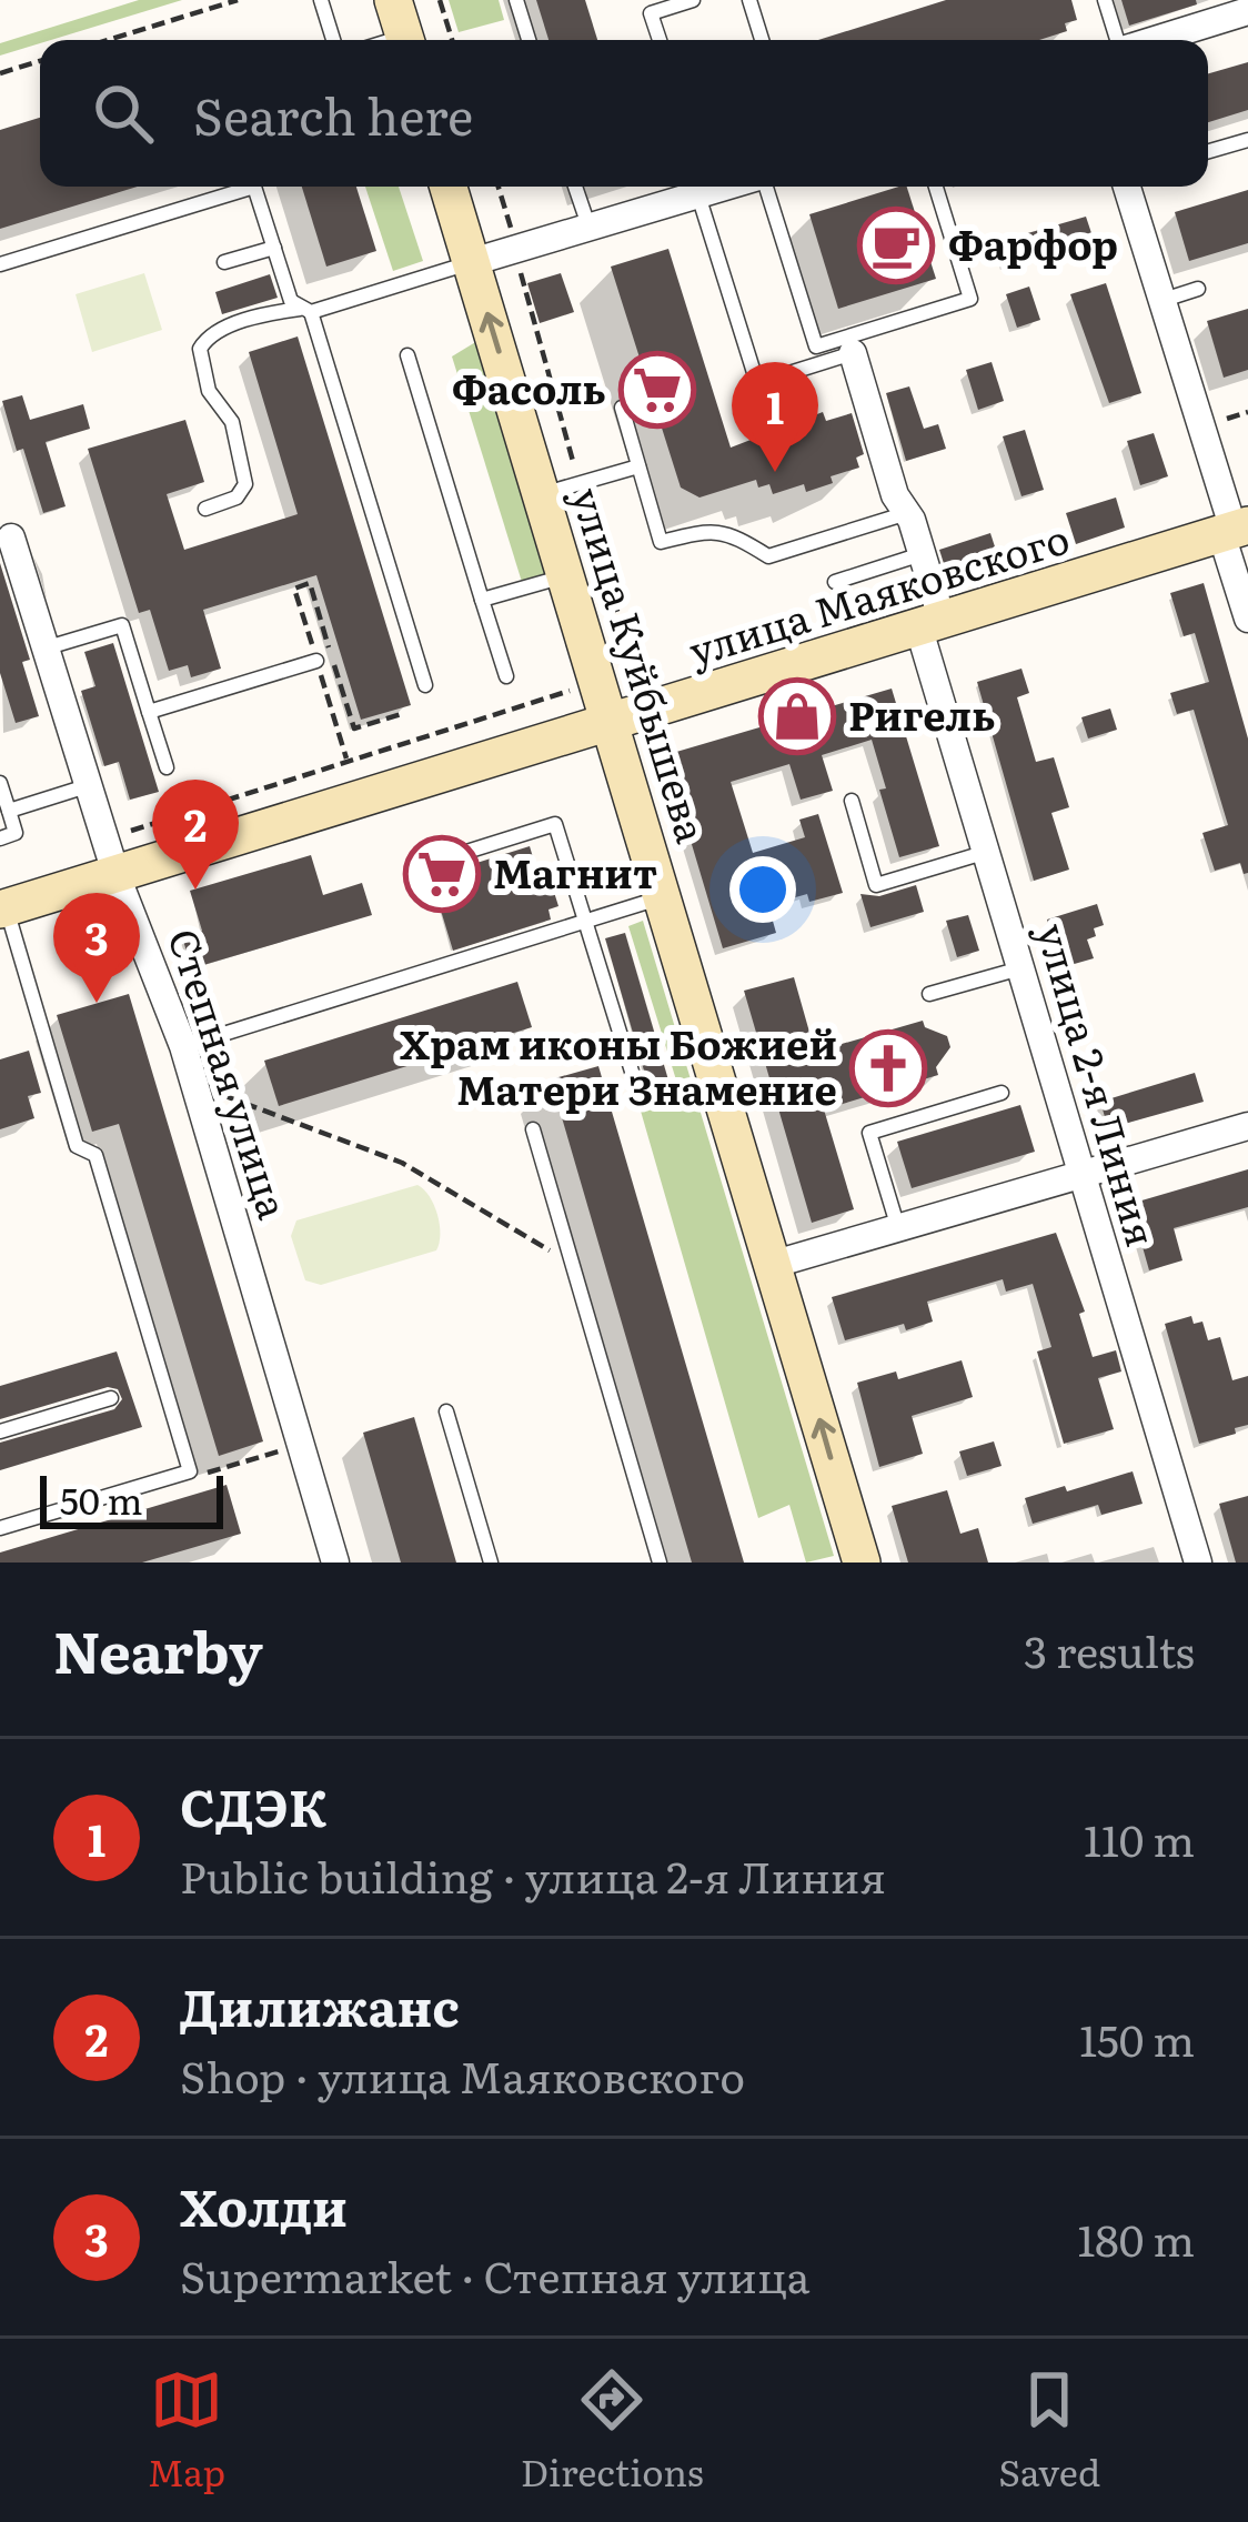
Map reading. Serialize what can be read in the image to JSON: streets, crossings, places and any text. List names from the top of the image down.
{
  "streets": {
    "main road": ["улица Маяковского", "улица Куйбышева"],
    "street": ["Степная улица", "улица 2-я Линия"]
  },
  "crossings": [
    ["улица Маяковского", "улица Куйбышева"],
    ["улица Маяковского", "Степная улица"],
    ["улица Маяковского", "улица 2-я Линия"]
  ],
  "one_way": ["улица Куйбышева"],
  "places": {
    "cafe": ["Фарфор"],
    "supermarket": ["Фасоль", "Магнит"],
    "shop": ["Ригель"],
    "church": ["Храм иконы Божией Матери Знамение"]
  },
  "scale_bar": "50 m",
  "page": {
    "search": "Search here",
    "pins": ["1", "2", "3"],
    "scale": "50 m",
    "heading": ["Nearby", "3 results"],
    "list": [
      {
        "mark": "1",
        "name": "СДЭК",
        "note": "Public building · улица 2-я Линия",
        "value": "110 m"
      },
      {
        "mark": "2",
        "name": "Дилижанс",
        "note": "Shop · улица Маяковского",
        "value": "150 m"
      },
      {
        "mark": "3",
        "name": "Холди",
        "note": "Supermarket · Степная улица",
        "value": "180 m"
      }
    ],
    "nav": ["Map", "Directions", "Saved"]
  }
}
